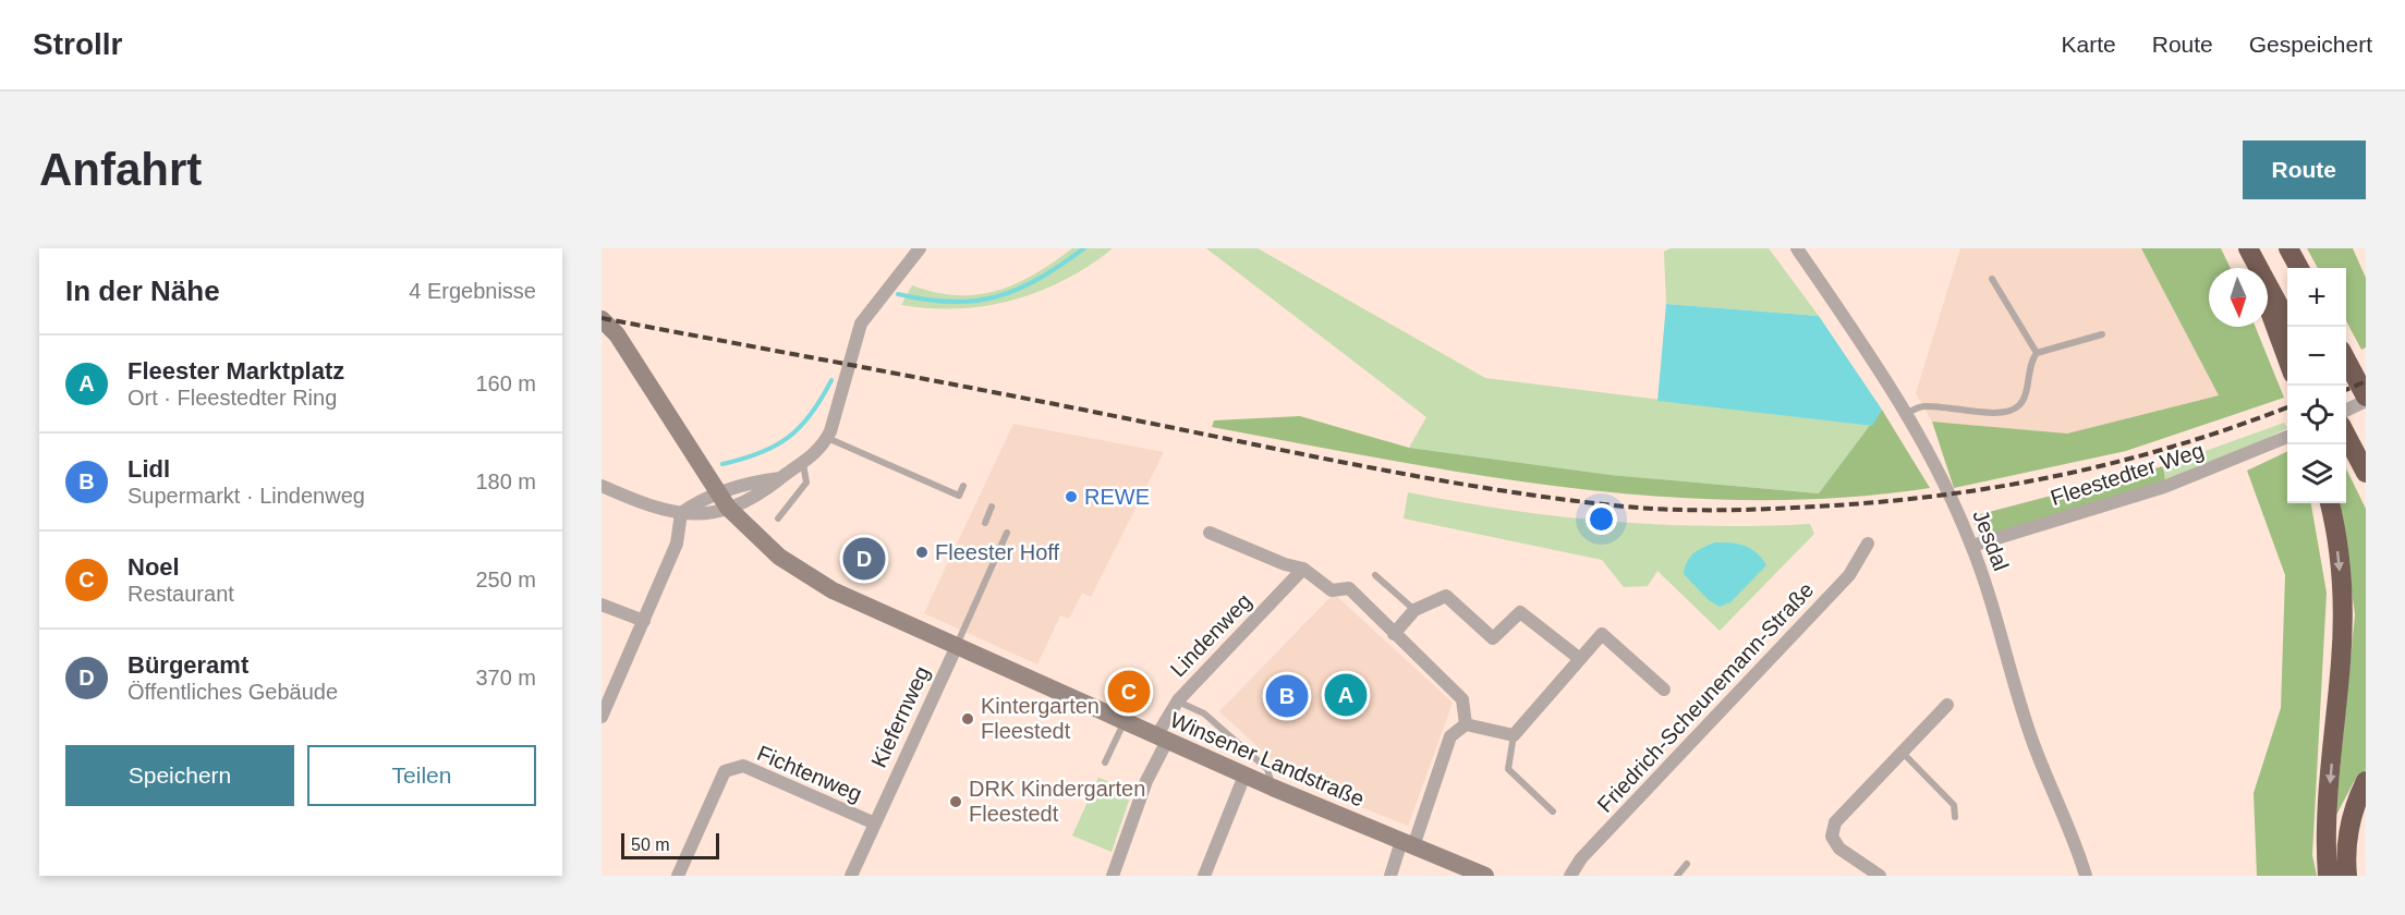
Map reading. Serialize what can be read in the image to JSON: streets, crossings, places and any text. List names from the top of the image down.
{
  "streets": {
    "street": [
      "Fleestedter Weg",
      "Jesdal",
      "Lindenweg",
      "Friedrich-Scheunemann-Straße",
      "Kiefernweg",
      "Winsener Landstraße",
      "Fichtenweg"
    ]
  },
  "crossings": [
    ["Fleestedter Weg", "Jesdal"],
    ["Lindenweg", "Winsener Landstraße"],
    ["Kiefernweg", "Winsener Landstraße"],
    ["Kiefernweg", "Fichtenweg"]
  ],
  "places": [
    "REWE",
    "Fleester Hoff",
    "Kintergarten Fleestedt",
    "DRK Kindergarten Fleestedt"
  ],
  "scale_bar": "50 m",
  "north": "bottom",
  "page": {
    "header": "Strollr",
    "nav": ["Karte", "Route", "Gespeichert"],
    "buttons": [
      "Route",
      ["Speichern", "Teilen"]
    ],
    "title": "Anfahrt",
    "heading": ["In der Nähe", "4 Ergebnisse"],
    "map_buttons": ["+", "−"],
    "list": [
      {
        "mark": "A",
        "name": "Fleester Marktplatz",
        "note": "Ort · Fleestedter Ring",
        "value": "160 m"
      },
      {
        "mark": "B",
        "name": "Lidl",
        "note": "Supermarkt · Lindenweg",
        "value": "180 m"
      },
      {
        "mark": "C",
        "name": "Noel",
        "note": "Restaurant",
        "value": "250 m"
      },
      {
        "mark": "D",
        "name": "Bürgeramt",
        "note": "Öffentliches Gebäude",
        "value": "370 m"
      }
    ],
    "pins": [
      "D",
      "C",
      "A",
      "B"
    ],
    "scale": "50 m"
  }
}
